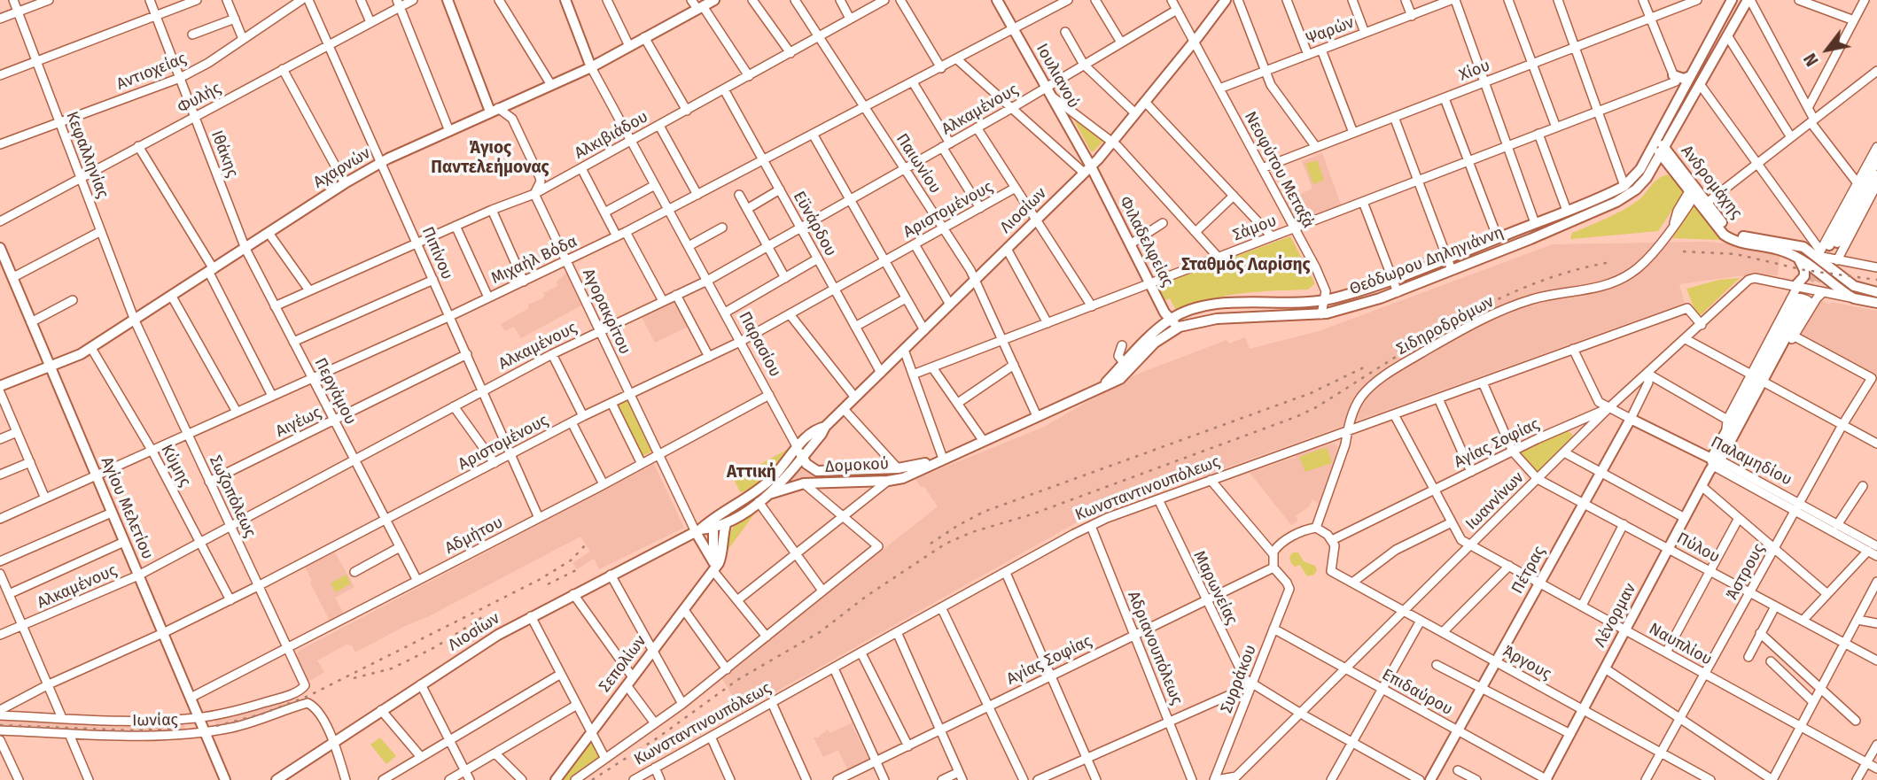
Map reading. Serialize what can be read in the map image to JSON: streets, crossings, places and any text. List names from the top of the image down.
{
  "streets": {
    "main road": [
      "Ιουλιανού",
      "Αχαρνών",
      "Ανδρομάχης",
      "Λιοσίων",
      "Φιλαδελφείας",
      "Θεόδωρου Δηληγιάννη",
      "Παλαμηδίου",
      "Δομοκού",
      "Αγίου Μελετίου",
      "Πέτρας",
      "Λένορμαν",
      "Σεπολίων"
    ],
    "street": [
      "Ψαρών",
      "Χίου",
      "Αντιοχείας",
      "Φυλής",
      "Αλκαμένους",
      "Αλκιβιάδου",
      "Ιθάκης",
      "Κεφαλληνίας",
      "Παιωνίου",
      "Νεοφύτου Μεταξά",
      "Αριστομένους",
      "Εϋνάρδου",
      "Σάμου",
      "Πιπίνου",
      "Μιχαήλ Βόδα",
      "Αγορακρίτου",
      "Σιδηροδρόμων",
      "Παρασίου",
      "Περγάμου",
      "Αιγέως",
      "Αγίας Σοφίας",
      "Κύμης",
      "Κωνσταντινουπόλεως",
      "Σωζοπόλεως",
      "Ιωαννίνων",
      "Αδμήτου",
      "Πύλου",
      "Άστρους",
      "Μαρωνείας",
      "Ναυπλίου",
      "Αδριανουπόλεως",
      "Άργους",
      "Συρράκου",
      "Επιδαύρου",
      "Ιωνίας"
    ]
  },
  "crossings": [
    ["Ψαρών", "Νεοφύτου Μεταξά"],
    ["Χίου", "Νεοφύτου Μεταξά"],
    ["Αντιοχείας", "Ιθάκης"],
    ["Αντιοχείας", "Κεφαλληνίας"],
    ["Ιουλιανού", "Αλκαμένους"],
    ["Ιουλιανού", "Λιοσίων"],
    ["Ιουλιανού", "Φιλαδελφείας"],
    ["Ιουλιανού", "Μιχαήλ Βόδα"],
    ["Φυλής", "Ιθάκης"],
    ["Φυλής", "Κεφαλληνίας"],
    ["Φυλής", "Πιπίνου"],
    ["Αλκαμένους", "Παιωνίου"],
    ["Αλκαμένους", "Νεοφύτου Μεταξά"],
    ["Αλκαμένους", "Εϋνάρδου"],
    ["Αλκαμένους", "Πιπίνου"],
    ["Αλκαμένους", "Αγορακρίτου"],
    ["Αλκαμένους", "Παρασίου"],
    ["Αλκαμένους", "Περγάμου"],
    ["Αλκαμένους", "Κύμης"],
    ["Αλκαμένους", "Σωζοπόλεως"],
    ["Αλκαμένους", "Αγίου Μελετίου"],
    ["Αλκιβιάδου", "Παιωνίου"],
    ["Αλκιβιάδου", "Εϋνάρδου"],
    ["Αλκιβιάδου", "Πιπίνου"],
    ["Αλκιβιάδου", "Αγορακρίτου"],
    ["Αλκιβιάδου", "Παρασίου"],
    ["Αλκιβιάδου", "Περγάμου"],
    ["Ιθάκης", "Αχαρνών"],
    ["Ιθάκης", "Περγάμου"],
    ["Κεφαλληνίας", "Αχαρνών"],
    ["Κεφαλληνίας", "Σωζοπόλεως"],
    ["Παιωνίου", "Αριστομένους"],
    ["Παιωνίου", "Λιοσίων"],
    ["Παιωνίου", "Σάμου"],
    ["Παιωνίου", "Μιχαήλ Βόδα"],
    ["Παιωνίου", "Δομοκού"],
    ["Αχαρνών", "Πιπίνου"],
    ["Αχαρνών", "Αγορακρίτου"],
    ["Αχαρνών", "Παρασίου"],
    ["Αχαρνών", "Περγάμου"],
    ["Αχαρνών", "Κύμης"],
    ["Αχαρνών", "Σωζοπόλεως"],
    ["Αχαρνών", "Αγίου Μελετίου"],
    ["Νεοφύτου Μεταξά", "Λιοσίων"],
    ["Νεοφύτου Μεταξά", "Σάμου"],
    ["Νεοφύτου Μεταξά", "Θεόδωρου Δηληγιάννη"],
    ["Ανδρομάχης", "Θεόδωρου Δηληγιάννη"],
    ["Ανδρομάχης", "Σιδηροδρόμων"],
    ["Αριστομένους", "Εϋνάρδου"],
    ["Αριστομένους", "Πιπίνου"],
    ["Αριστομένους", "Αγορακρίτου"],
    ["Αριστομένους", "Παρασίου"],
    ["Αριστομένους", "Περγάμου"],
    ["Αριστομένους", "Κύμης"],
    ["Αριστομένους", "Σωζοπόλεως"],
    ["Αριστομένους", "Αγίου Μελετίου"],
    ["Λιοσίων", "Εϋνάρδου"],
    ["Λιοσίων", "Φιλαδελφείας"],
    ["Λιοσίων", "Αγορακρίτου"],
    ["Λιοσίων", "Παρασίου"],
    ["Λιοσίων", "Δομοκού"],
    ["Λιοσίων", "Σεπολίων"],
    ["Λιοσίων", "Ιωνίας"],
    ["Εϋνάρδου", "Μιχαήλ Βόδα"],
    ["Σάμου", "Φιλαδελφείας"],
    ["Φιλαδελφείας", "Θεόδωρου Δηληγιάννη"],
    ["Πιπίνου", "Μιχαήλ Βόδα"],
    ["Πιπίνου", "Αιγέως"],
    ["Πιπίνου", "Αδμήτου"],
    ["Μιχαήλ Βόδα", "Αγορακρίτου"],
    ["Μιχαήλ Βόδα", "Παρασίου"],
    ["Μιχαήλ Βόδα", "Περγάμου"],
    ["Μιχαήλ Βόδα", "Κύμης"],
    ["Μιχαήλ Βόδα", "Σωζοπόλεως"],
    ["Μιχαήλ Βόδα", "Αγίου Μελετίου"],
    ["Θεόδωρου Δηληγιάννη", "Δομοκού"],
    ["Αγορακρίτου", "Αδμήτου"],
    ["Σιδηροδρόμων", "Κωνσταντινουπόλεως"],
    ["Παρασίου", "Δομοκού"],
    ["Παρασίου", "Αδμήτου"],
    ["Περγάμου", "Αιγέως"],
    ["Περγάμου", "Αδμήτου"],
    ["Αιγέως", "Σωζοπόλεως"],
    ["Αγίας Σοφίας", "Παλαμηδίου"],
    ["Αγίας Σοφίας", "Ιωαννίνων"],
    ["Αγίας Σοφίας", "Μαρωνείας"],
    ["Αγίας Σοφίας", "Ναυπλίου"],
    ["Αγίας Σοφίας", "Αδριανουπόλεως"],
    ["Αγίας Σοφίας", "Άργους"],
    ["Αγίας Σοφίας", "Συρράκου"],
    ["Παλαμηδίου", "Ιωαννίνων"],
    ["Παλαμηδίου", "Πέτρας"],
    ["Παλαμηδίου", "Άστρους"],
    ["Παλαμηδίου", "Λένορμαν"],
    ["Κωνσταντινουπόλεως", "Ιωαννίνων"],
    ["Κωνσταντινουπόλεως", "Μαρωνείας"],
    ["Κωνσταντινουπόλεως", "Ναυπλίου"],
    ["Κωνσταντινουπόλεως", "Αδριανουπόλεως"],
    ["Σωζοπόλεως", "Αδμήτου"],
    ["Σωζοπόλεως", "Ιωνίας"],
    ["Ιωαννίνων", "Πύλου"],
    ["Ιωαννίνων", "Πέτρας"],
    ["Ιωαννίνων", "Ναυπλίου"],
    ["Ιωαννίνων", "Άργους"],
    ["Ιωαννίνων", "Επιδαύρου"],
    ["Αγίου Μελετίου", "Αδμήτου"],
    ["Αγίου Μελετίου", "Ιωνίας"],
    ["Πύλου", "Πέτρας"],
    ["Πύλου", "Άστρους"],
    ["Πύλου", "Λένορμαν"],
    ["Πέτρας", "Ναυπλίου"],
    ["Πέτρας", "Άργους"],
    ["Πέτρας", "Επιδαύρου"],
    ["Άστρους", "Ναυπλίου"],
    ["Άστρους", "Άργους"],
    ["Μαρωνείας", "Συρράκου"],
    ["Λένορμαν", "Ναυπλίου"],
    ["Λένορμαν", "Άργους"],
    ["Λένορμαν", "Επιδαύρου"],
    ["Συρράκου", "Επιδαύρου"]
  ],
  "districts": ["Άγιος Παντελεήμονας", "Σταθμός Λαρίσης", "Αττική"],
  "north": "bottom left"
}
